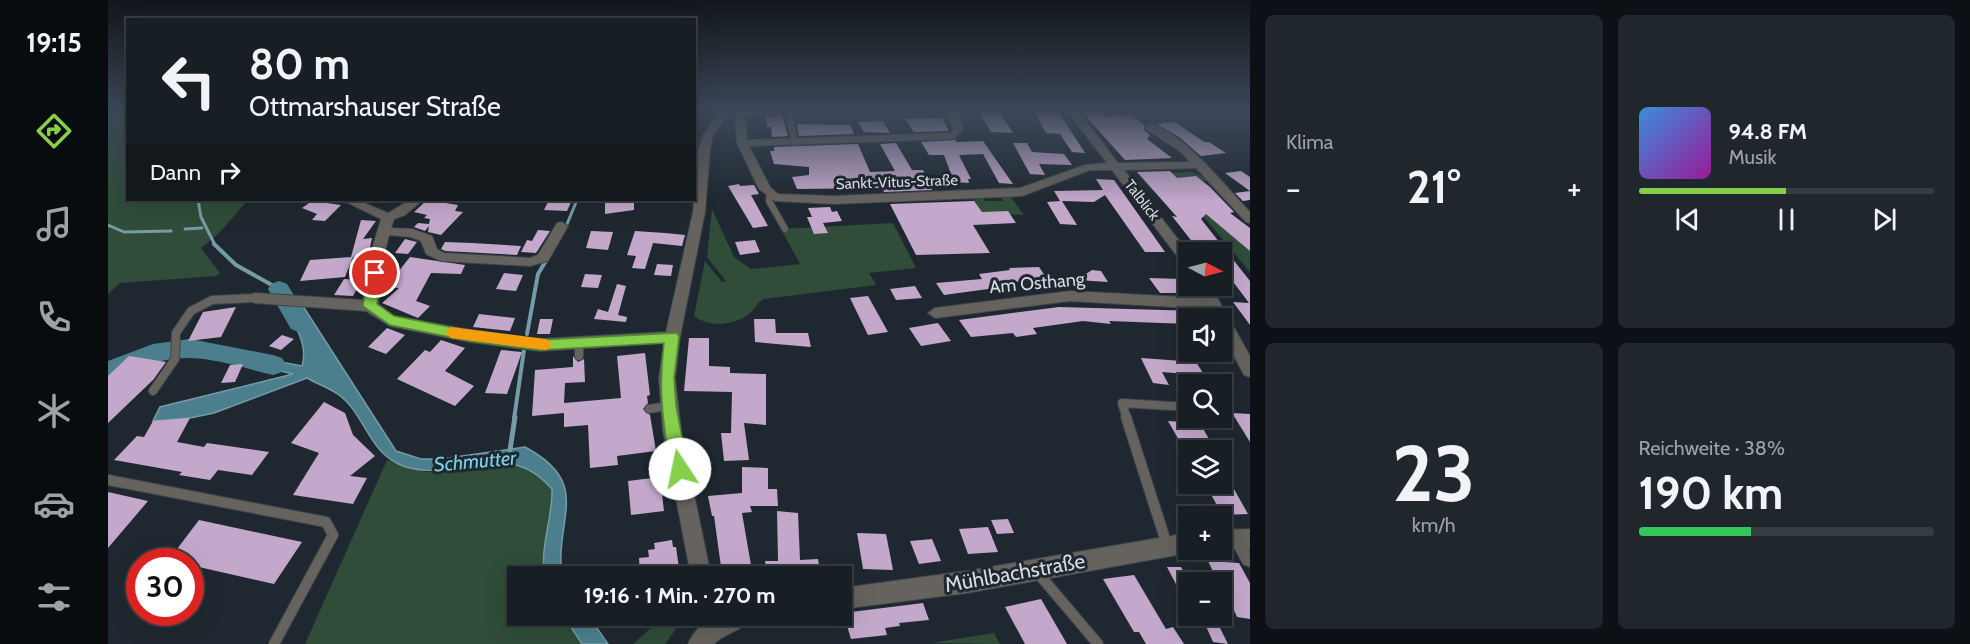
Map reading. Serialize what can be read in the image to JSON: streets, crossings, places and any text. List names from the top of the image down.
{
  "streets": {
    "street": [
      "Sankt-Vitus-Straße",
      "Talblick",
      "Am Osthang",
      "Mühlbachstraße"
    ]
  },
  "crossings": [
    ["Sankt-Vitus-Straße", "Talblick"]
  ],
  "water": ["Schmutter"],
  "north": "right",
  "page": {
    "tabs": "19:15",
    "tile": [
      "Klima",
      ["23", "km/h"],
      ["Reichweite · 38%", "190 km"]
    ],
    "turn": ["80 m", "Ottmarshauser Straße"],
    "song": ["94.8 FM", "Musik"],
    "then": "Dann",
    "heat": ["−", "21°", "+"],
    "map_buttons": ["+", "−"],
    "limit": "30",
    "trip": "19:16 · 1 Min. · 270 m"
  }
}
